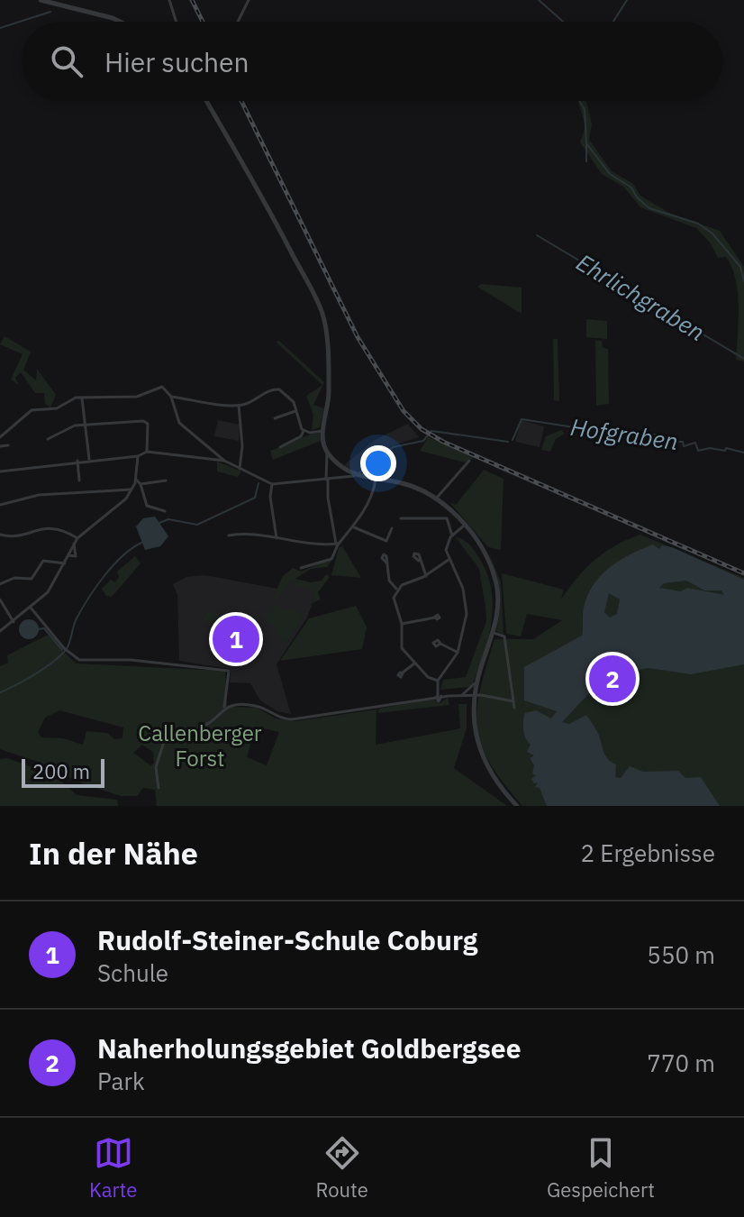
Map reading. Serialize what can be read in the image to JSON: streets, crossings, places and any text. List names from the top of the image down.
{
  "water": ["Ehrlichgraben", "Hofgraben"],
  "parks": ["Callenberger Forst"],
  "scale_bar": "200 m",
  "page": {
    "search": "Hier suchen",
    "pins": ["1", "2"],
    "scale": "200 m",
    "heading": ["In der Nähe", "2 Ergebnisse"],
    "list": [
      {
        "mark": "1",
        "name": "Rudolf-Steiner-Schule Coburg",
        "note": "Schule",
        "value": "550 m"
      },
      {
        "mark": "2",
        "name": "Naherholungsgebiet Goldbergsee",
        "note": "Park",
        "value": "770 m"
      }
    ],
    "nav": ["Karte", "Route", "Gespeichert"]
  }
}
